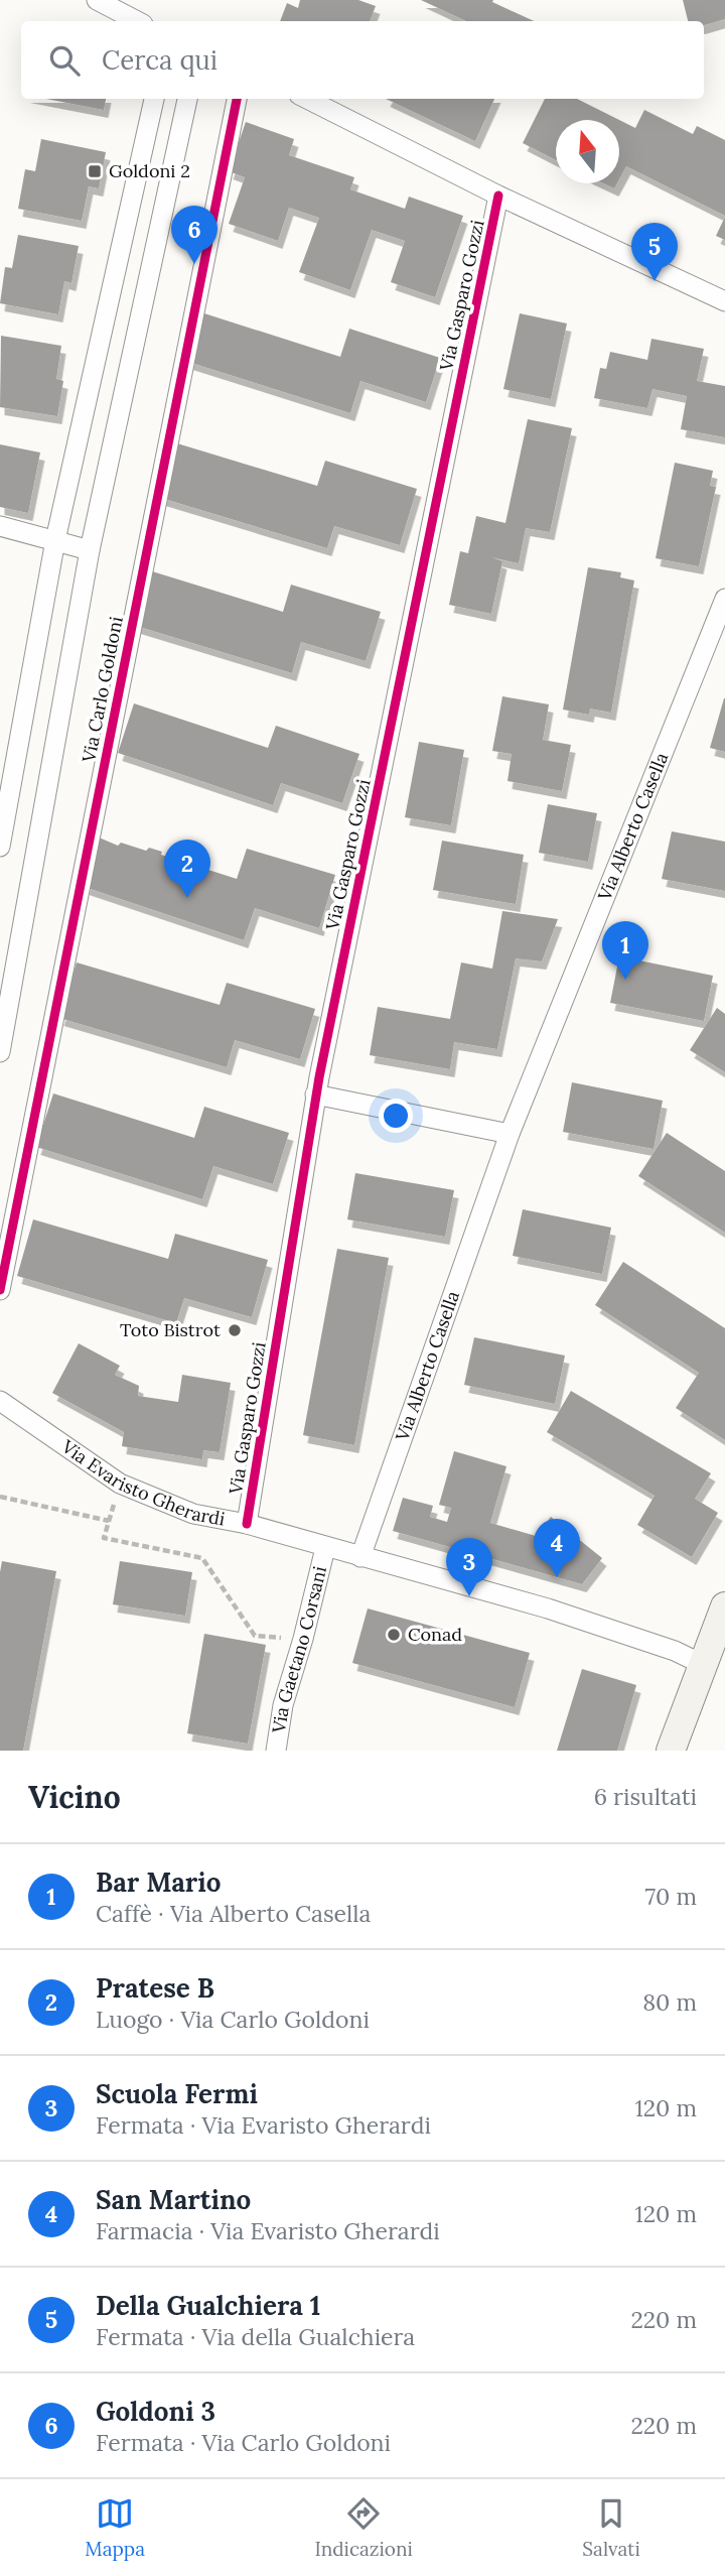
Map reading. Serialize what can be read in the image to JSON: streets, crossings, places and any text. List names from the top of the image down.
{
  "streets": {
    "street": [
      "Via Gasparo Gozzi",
      "Via Carlo Goldoni",
      "Via Alberto Casella",
      "Via Evaristo Gherardi",
      "Via Gaetano Corsani"
    ]
  },
  "crossings": [
    ["Via Gasparo Gozzi", "Via Evaristo Gherardi"],
    ["Via Alberto Casella", "Via Evaristo Gherardi"],
    ["Via Evaristo Gherardi", "Via Gaetano Corsani"]
  ],
  "places": {
    "transit": ["Goldoni 2"],
    "other": ["Toto Bistrot", "Conad"]
  },
  "north": "top",
  "page": {
    "search": "Cerca qui",
    "pins": [
      "6",
      "5",
      "2",
      "1",
      "4",
      "3"
    ],
    "heading": ["Vicino", "6 risultati"],
    "list": [
      {
        "mark": "1",
        "name": "Bar Mario",
        "note": "Caffè · Via Alberto Casella",
        "value": "70 m"
      },
      {
        "mark": "2",
        "name": "Pratese B",
        "note": "Luogo · Via Carlo Goldoni",
        "value": "80 m"
      },
      {
        "mark": "3",
        "name": "Scuola Fermi",
        "note": "Fermata · Via Evaristo Gherardi",
        "value": "120 m"
      },
      {
        "mark": "4",
        "name": "San Martino",
        "note": "Farmacia · Via Evaristo Gherardi",
        "value": "120 m"
      },
      {
        "mark": "5",
        "name": "Della Gualchiera 1",
        "note": "Fermata · Via della Gualchiera",
        "value": "220 m"
      },
      {
        "mark": "6",
        "name": "Goldoni 3",
        "note": "Fermata · Via Carlo Goldoni",
        "value": "220 m"
      }
    ],
    "nav": ["Mappa", "Indicazioni", "Salvati"]
  }
}
